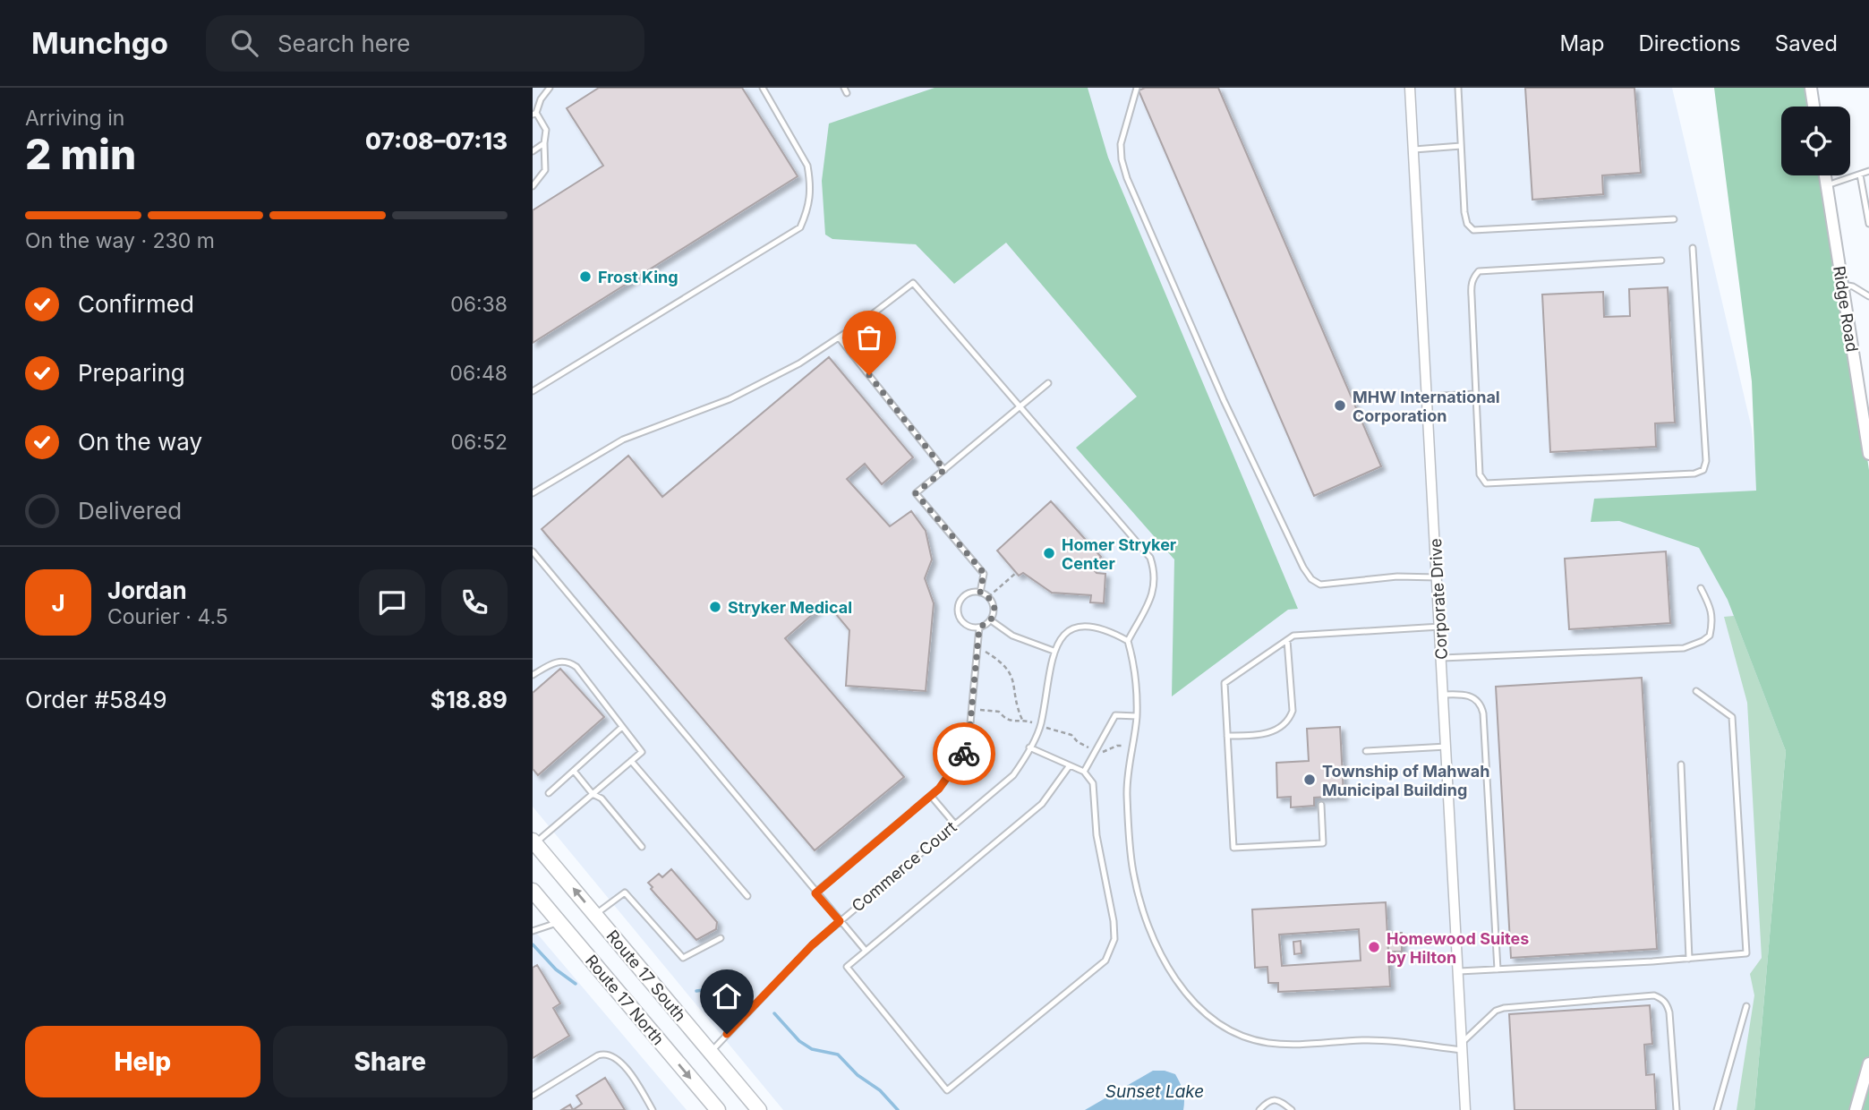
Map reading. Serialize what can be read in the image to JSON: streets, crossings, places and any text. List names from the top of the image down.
{
  "streets": {
    "highway": ["Route 17 South", "Route 17 North"],
    "street": ["Ridge Road", "Corporate Drive"],
    "lane": ["Commerce Court"]
  },
  "crossings": [
    ["Commerce Court", "Route 17 South"]
  ],
  "one_way": ["Route 17 North"],
  "water": ["Sunset Lake"],
  "places": [
    "Frost King",
    "MHW International Corporation",
    "Homer Stryker Center",
    "Stryker Medical",
    "Township of Mahwah Municipal Building",
    "Homewood Suites by Hilton"
  ],
  "page": {
    "header": "Munchgo",
    "search": "Search here",
    "nav": ["Map", "Directions", "Saved"],
    "heading": ["2 min", "Arriving in", "07:08–07:13"],
    "panel": [
      "Jordan",
      "Courier · 4.5",
      "Order #5849",
      "$18.89"
    ],
    "bar": "On the way · 230 m",
    "list": [
      ["Confirmed", "06:38"],
      ["Preparing", "06:48"],
      ["On the way", "06:52"],
      "Delivered"
    ],
    "round": "J",
    "buttons": ["Help", "Share"]
  }
}
